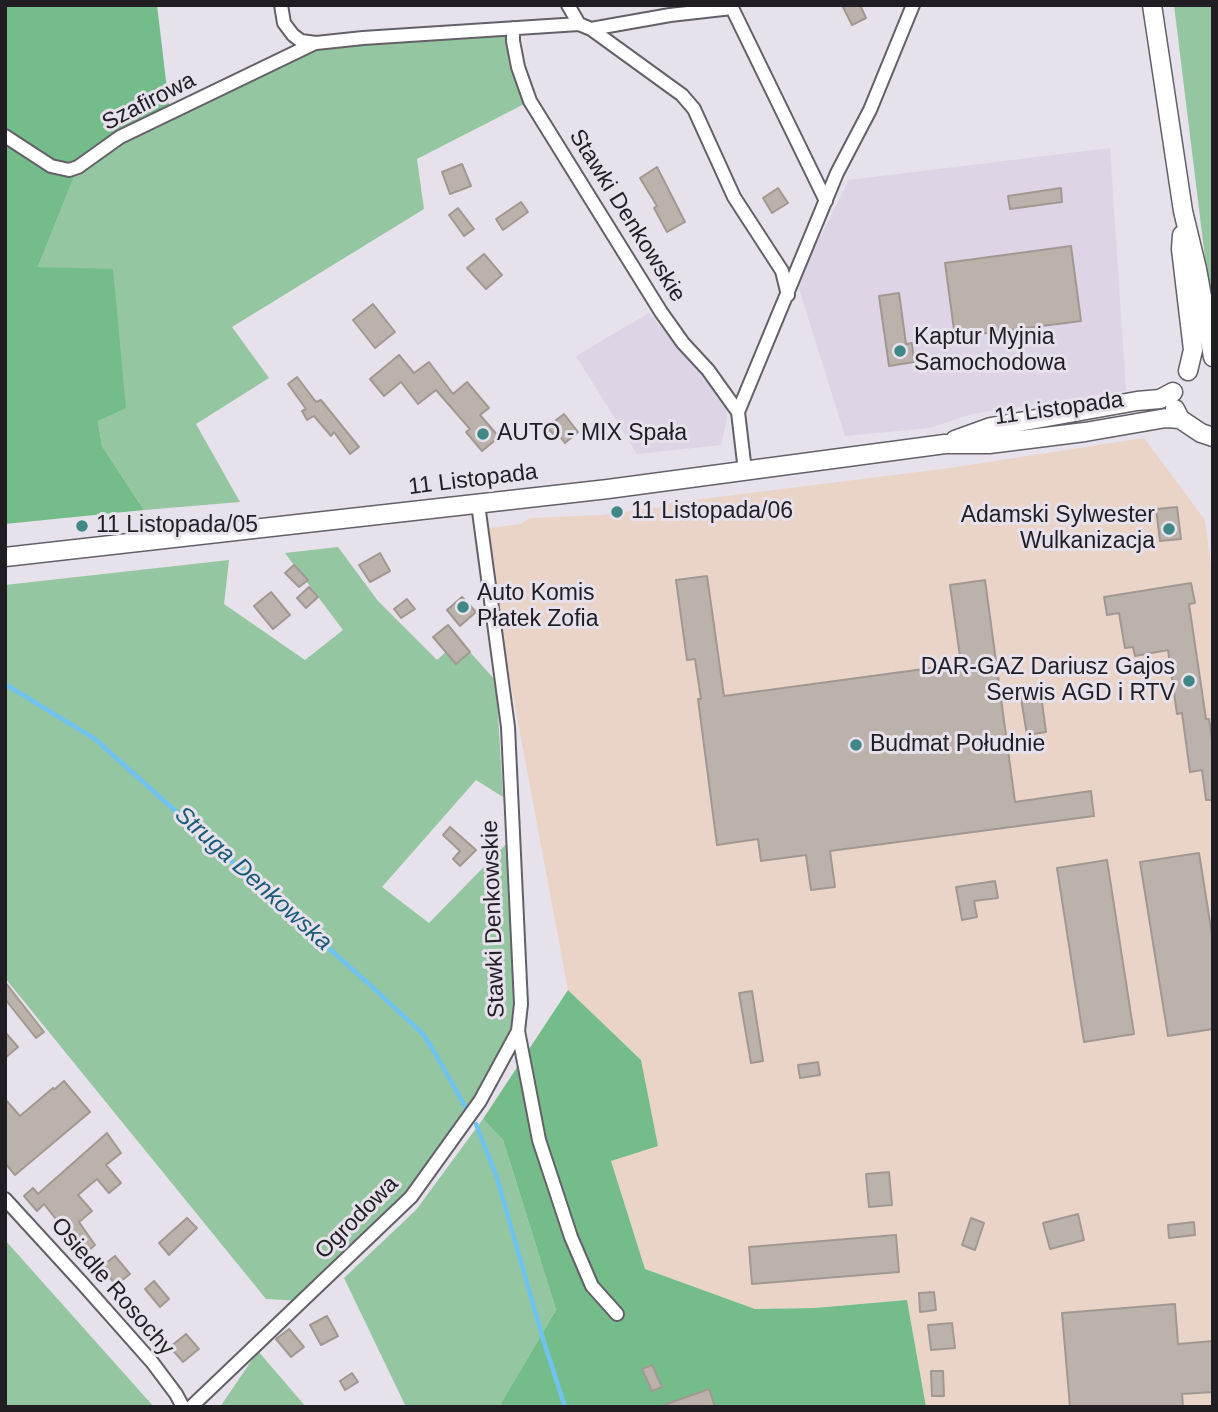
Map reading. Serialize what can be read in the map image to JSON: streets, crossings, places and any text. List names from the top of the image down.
{
  "streets": {
    "street": [
      "Szafirowa",
      "Stawki Denkowskie",
      "11 Listopada",
      "Ogrodowa",
      "Osiedle Rosochy"
    ]
  },
  "crossings": [
    ["Stawki Denkowskie", "11 Listopada"],
    ["Stawki Denkowskie", "Ogrodowa"]
  ],
  "water": ["Struga Denkowska"],
  "places": [
    "Kaptur Myjnia Samochodowa",
    "AUTO - MIX Spała",
    "11 Listopada/06",
    "11 Listopada/05",
    "Adamski Sylwester Wulkanizacja",
    "Auto Komis Płatek Zofia",
    "DAR-GAZ Dariusz Gajos Serwis AGD i RTV",
    "Budmat Południe"
  ]
}
